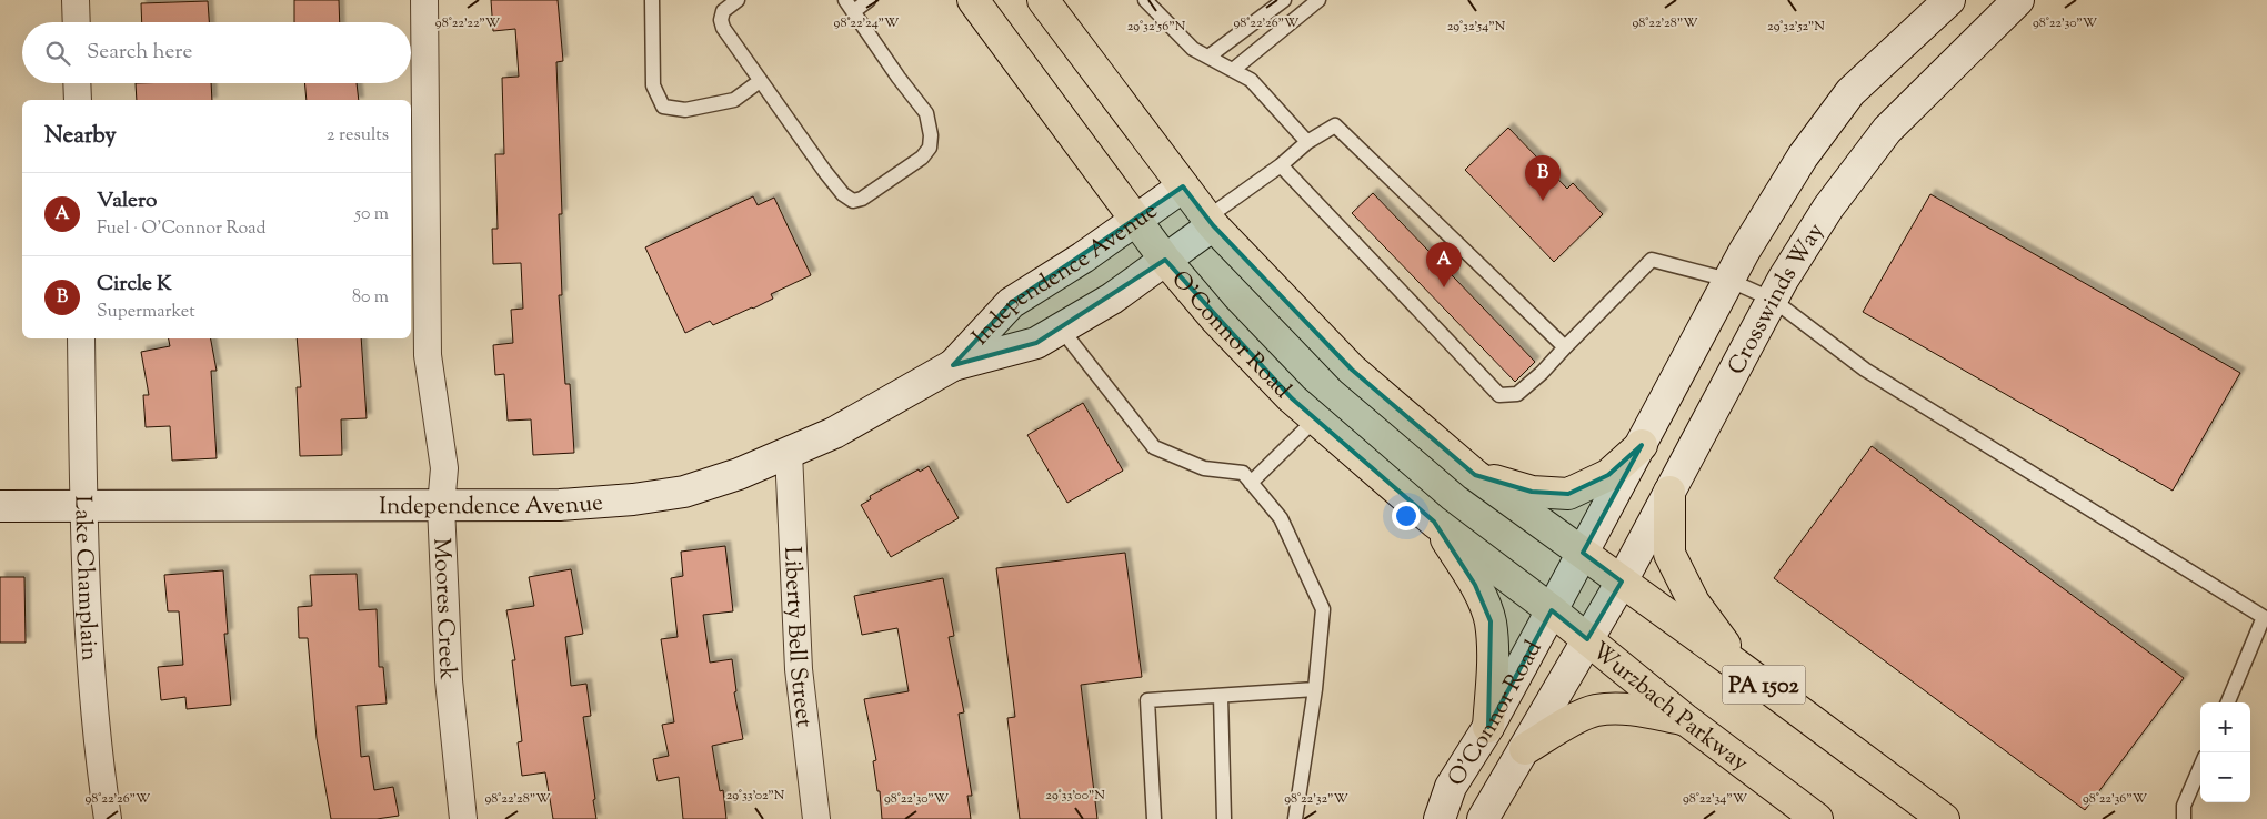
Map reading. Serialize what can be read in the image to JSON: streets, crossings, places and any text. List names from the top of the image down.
{
  "streets": {
    "highway": ["O'Connor Road", "PA 1502", "Wurzbach Parkway"],
    "main road": ["Independence Avenue", "Crosswinds Way"],
    "street": ["Lake Champlain", "Moores Creek", "Liberty Bell Street"]
  },
  "crossings": [
    ["Independence Avenue", "O'Connor Road"],
    ["Independence Avenue", "Lake Champlain"],
    ["Independence Avenue", "Moores Creek"],
    ["Independence Avenue", "Liberty Bell Street"],
    ["Crosswinds Way", "O'Connor Road"],
    ["Crosswinds Way", "PA 1502"],
    ["Crosswinds Way", "Wurzbach Parkway"],
    ["O'Connor Road", "PA 1502"],
    ["O'Connor Road", "Wurzbach Parkway"]
  ],
  "page": {
    "search": "Search here",
    "heading": ["Nearby", "2 results"],
    "pins": ["B", "A"],
    "list": [
      {
        "mark": "A",
        "name": "Valero",
        "note": "Fuel · O'Connor Road",
        "value": "50 m"
      },
      {
        "mark": "B",
        "name": "Circle K",
        "note": "Supermarket",
        "value": "80 m"
      }
    ],
    "map_buttons": ["+", "−"]
  },
  "coordinates": [
    "98°22'22\"W",
    "98°22'24\"W",
    "98°22'26\"W",
    "98°22'28\"W",
    "98°22'30\"W",
    "29°32'52\"N",
    "29°32'56\"N",
    "29°32'54\"N",
    "29°33'02\"N",
    "29°33'00\"N",
    "98°22'32\"W",
    "98°22'34\"W",
    "98°22'36\"W"
  ]
}
